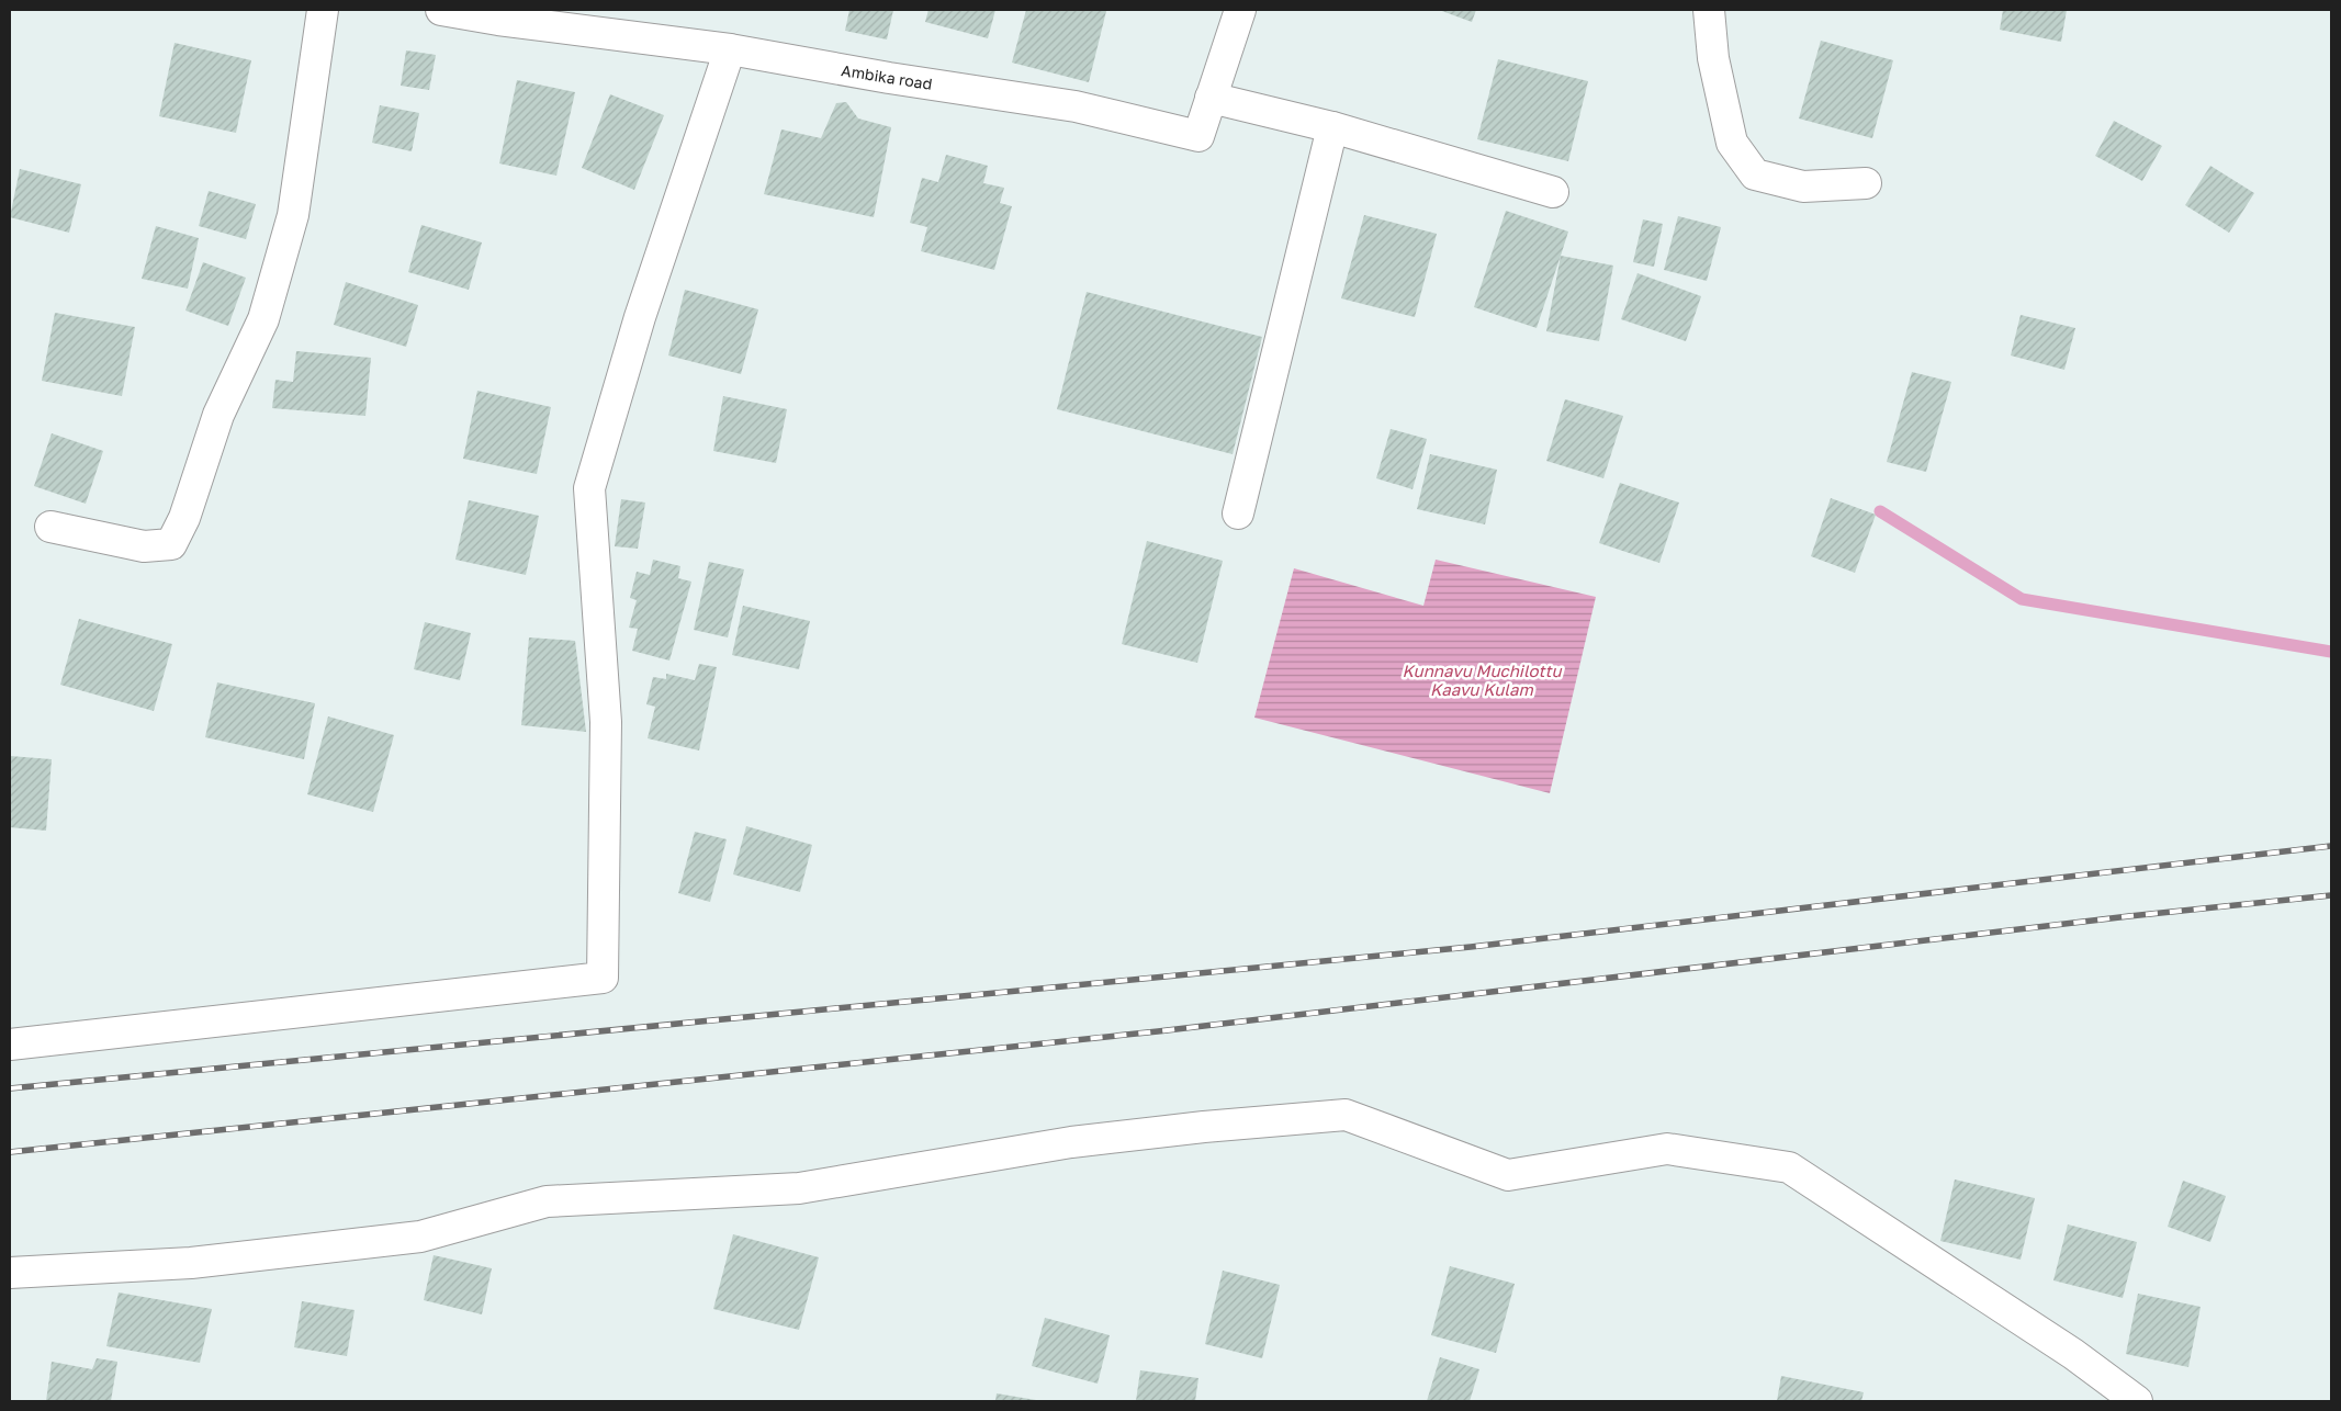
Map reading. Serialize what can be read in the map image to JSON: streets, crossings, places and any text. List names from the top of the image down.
{
  "streets": {
    "street": ["Ambika road"]
  },
  "water": ["Kunnavu Muchilottu Kaavu Kulam"]
}
